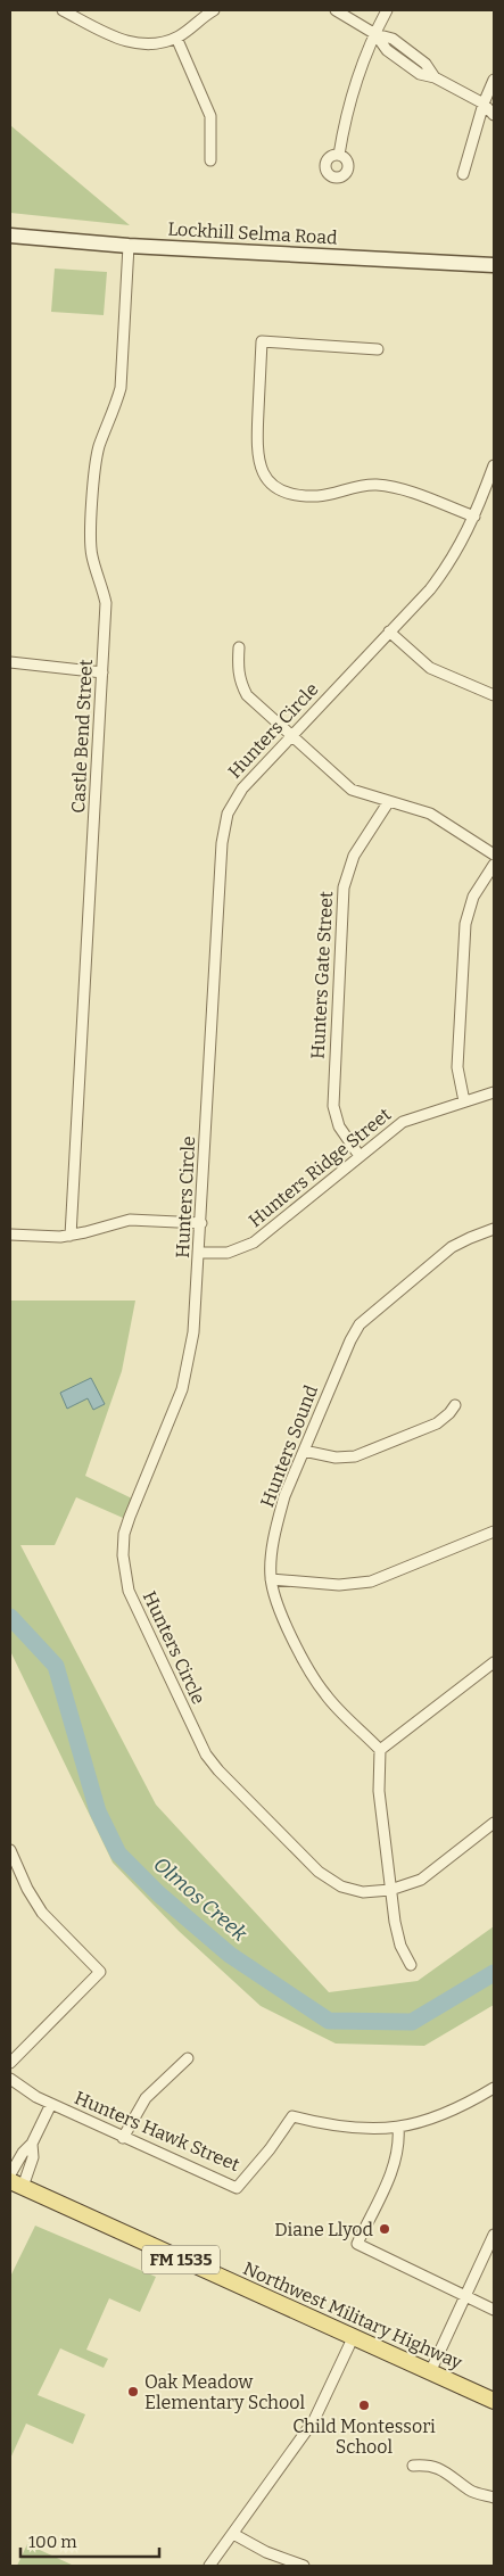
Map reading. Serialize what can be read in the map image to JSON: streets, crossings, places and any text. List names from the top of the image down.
{
  "streets": {
    "main road": ["Lockhill Selma Road", "FM 1535", "Northwest Military Highway"],
    "street": [
      "Hunters Circle",
      "Castle Bend Street",
      "Hunters Gate Street",
      "Hunters Ridge Street",
      "Hunters Sound",
      "Hunters Hawk Street"
    ]
  },
  "crossings": [
    ["Lockhill Selma Road", "Castle Bend Street"],
    ["Hunters Circle", "Hunters Ridge Street"],
    ["Hunters Gate Street", "Hunters Ridge Street"]
  ],
  "water": ["Olmos Creek"],
  "places": ["Diane Llyod", "Oak Meadow Elementary School", "Child Montessori School"],
  "scale_bar": "100 m"
}
